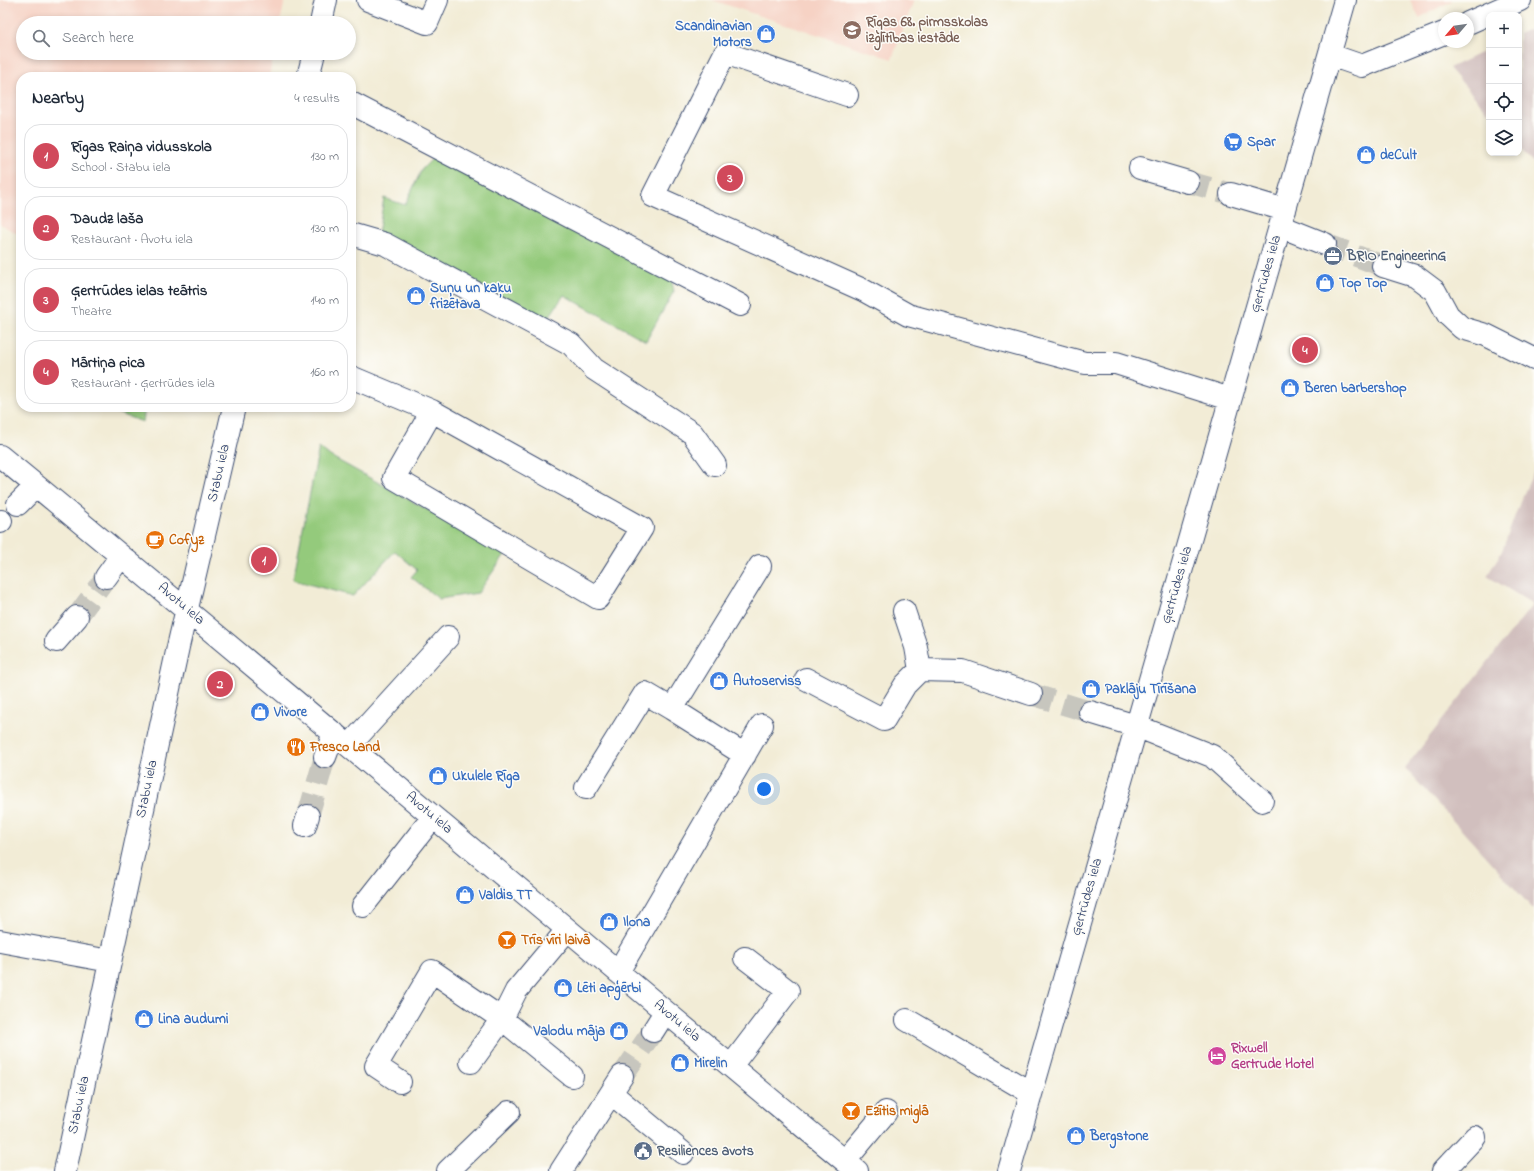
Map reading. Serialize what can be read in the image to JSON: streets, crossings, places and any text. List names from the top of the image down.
{
  "streets": {
    "street": ["Ģertrūdes iela", "Stabu iela", "Avotu iela"]
  },
  "crossings": [
    ["Stabu iela", "Avotu iela"]
  ],
  "places": {
    "school or university": ["Rīgas 68. pirmsskolas izglītības iestāde"],
    "shop": [
      "Scandinavian Motors",
      "deCult",
      "Top Top",
      "Suņu un kaķu frizētava",
      "Beren barbershop",
      "Autoserviss",
      "Paklāju Tīrīšana",
      "Vivore",
      "Ukulele Rīga",
      "Valdis TT",
      "Ilona",
      "Lēti apģērbi",
      "Lina audumi",
      "Valodu māja",
      "Mirelin",
      "Bergstone"
    ],
    "supermarket": ["Spar"],
    "office": ["BRIO EngineerinG"],
    "cafe": ["Cofyz"],
    "restaurant": ["Fresco Land"],
    "bar": ["Trīs vīri laivā", "Ezītis miglā"],
    "hotel": ["Rixwell Gertrude Hotel"],
    "public building": ["Resiliences avots"]
  },
  "north": "bottom left",
  "page": {
    "map_buttons": ["+", "−"],
    "search": "Search here",
    "heading": ["Nearby", "4 results"],
    "list": [
      {
        "mark": "1",
        "name": "Rīgas Raiņa vidusskola",
        "note": "School · Stabu iela",
        "value": "130 m"
      },
      {
        "mark": "2",
        "name": "Daudz laša",
        "note": "Restaurant · Avotu iela",
        "value": "130 m"
      },
      {
        "mark": "3",
        "name": "Ģertrūdes ielas teātris",
        "note": "Theatre",
        "value": "140 m"
      },
      {
        "mark": "4",
        "name": "Mārtiņa pica",
        "note": "Restaurant · Ģertrūdes iela",
        "value": "160 m"
      }
    ],
    "pins": [
      "3",
      "4",
      "1",
      "2"
    ]
  }
}
